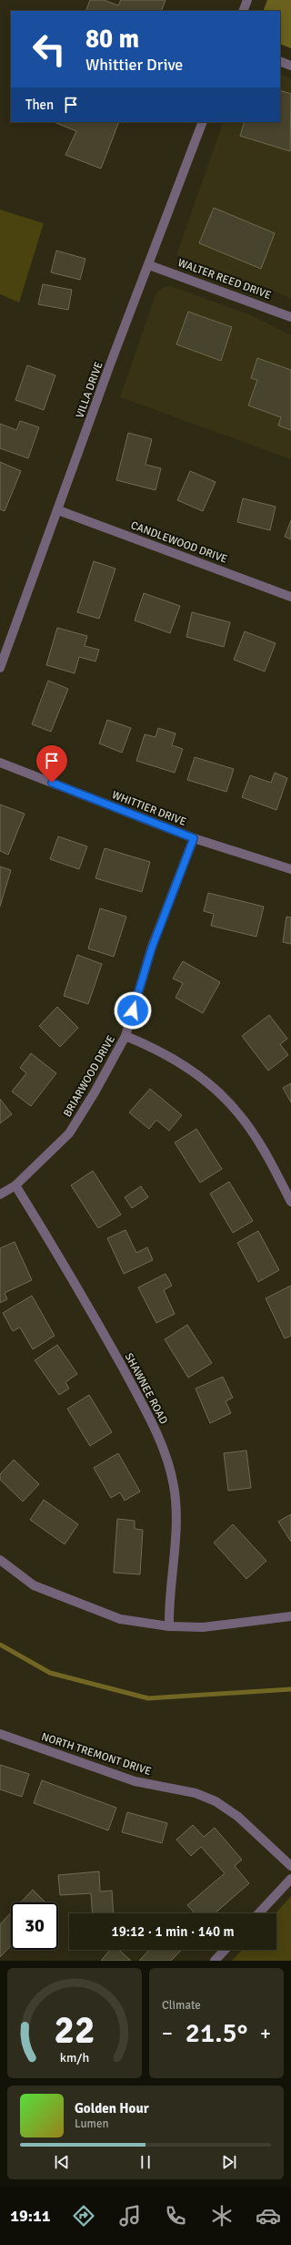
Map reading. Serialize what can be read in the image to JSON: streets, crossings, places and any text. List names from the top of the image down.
{
  "streets": {
    "street": [
      "WALTER REED DRIVE",
      "VILLA DRIVE",
      "CANDLEWOOD DRIVE",
      "WHITTIER DRIVE",
      "BRIARWOOD DRIVE",
      "SHAWNEE ROAD",
      "NORTH TREMONT DRIVE"
    ]
  },
  "crossings": [
    ["WALTER REED DRIVE", "VILLA DRIVE"],
    ["VILLA DRIVE", "CANDLEWOOD DRIVE"],
    ["WHITTIER DRIVE", "BRIARWOOD DRIVE"],
    ["BRIARWOOD DRIVE", "SHAWNEE ROAD"]
  ],
  "page": {
    "turn": ["80 m", "Whittier Drive"],
    "then": "Then",
    "limit": "30",
    "trip": "19:12 · 1 min · 140 m",
    "tile": "Climate",
    "heat": ["−", "21.5°", "+"],
    "song": ["Golden Hour", "Lumen"],
    "tabs": "19:11",
    "gauge": ["22", "km/h"]
  }
}
